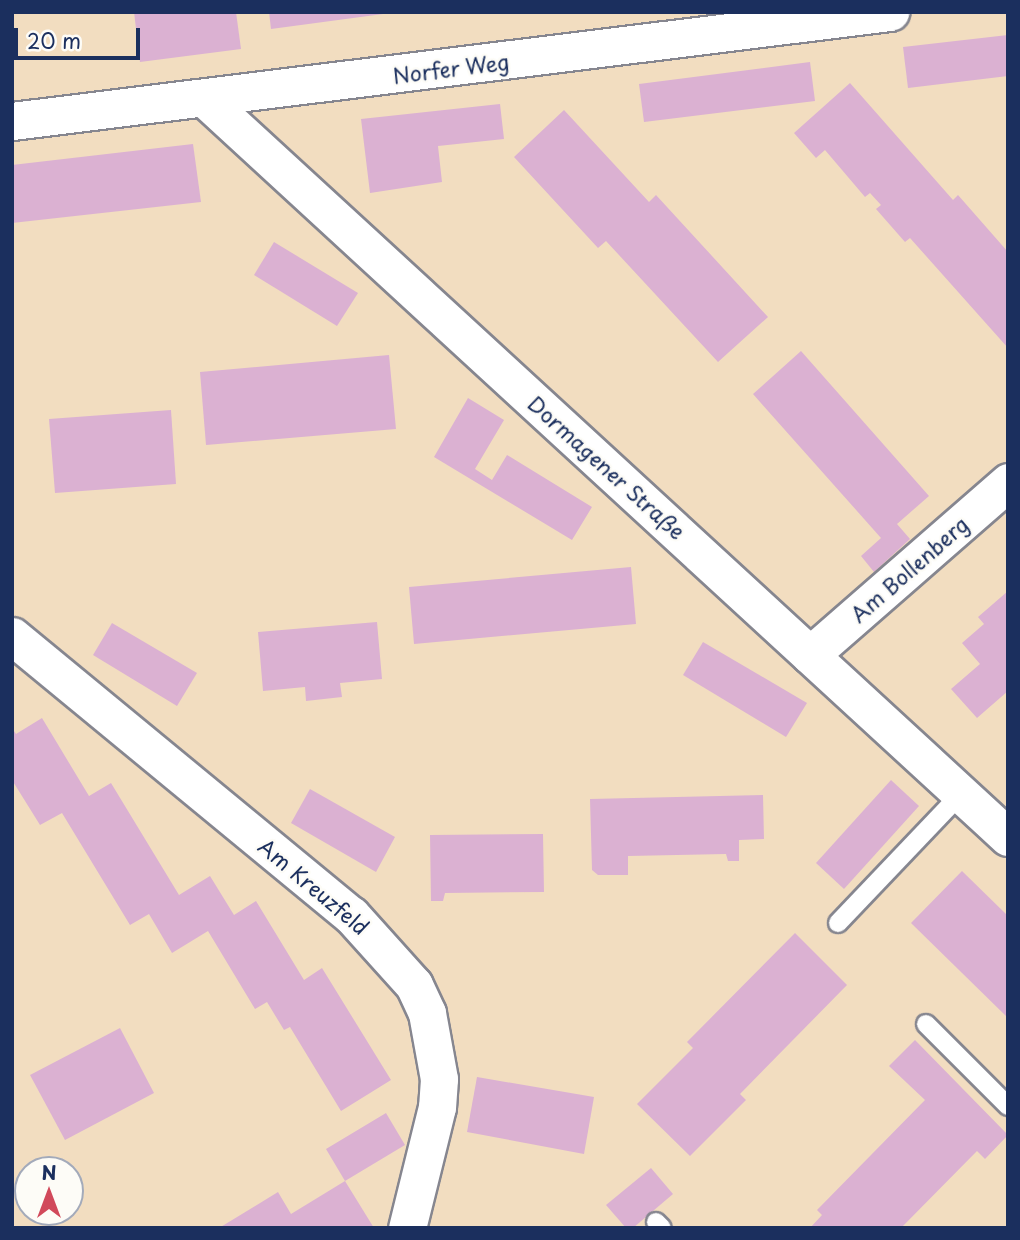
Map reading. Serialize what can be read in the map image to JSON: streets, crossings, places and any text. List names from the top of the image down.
{
  "streets": {
    "street": [
      "Norfer Weg",
      "Dormagener Straße",
      "Am Bollenberg",
      "Am Kreuzfeld"
    ]
  },
  "crossings": [
    ["Norfer Weg", "Dormagener Straße"],
    ["Dormagener Straße", "Am Bollenberg"]
  ],
  "scale_bar": "20 m",
  "north": "top"
}
